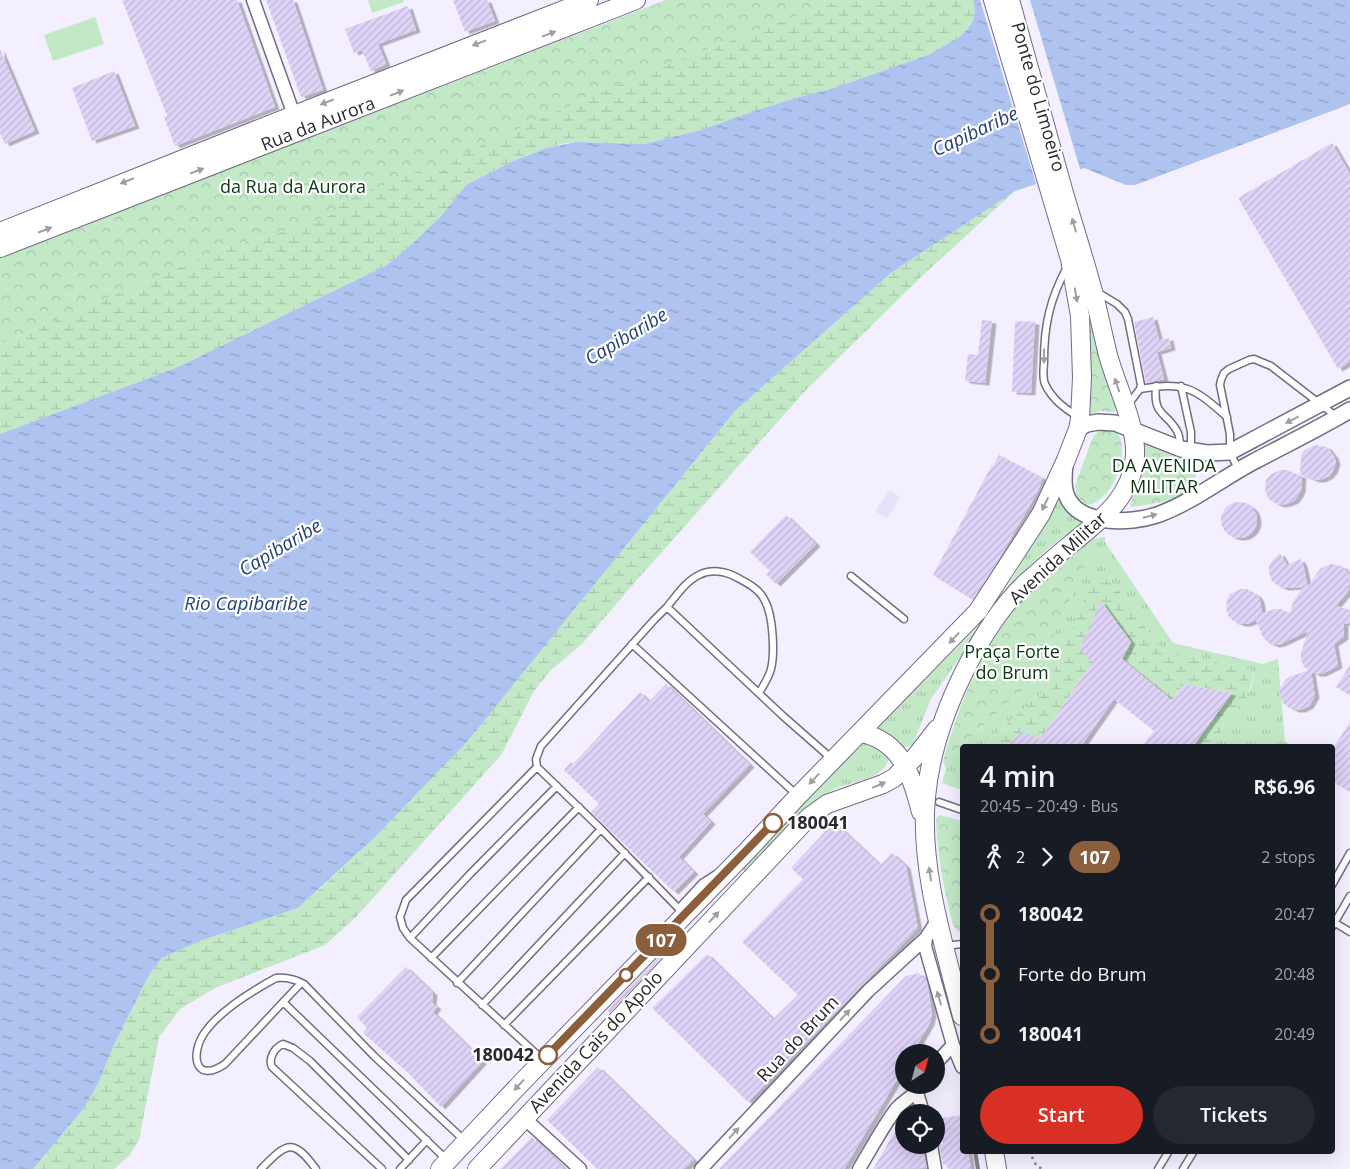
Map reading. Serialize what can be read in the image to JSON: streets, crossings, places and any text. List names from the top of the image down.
{
  "streets": {
    "main road": [
      "Ponte do Limoeiro",
      "Rua da Aurora",
      "Avenida Militar",
      "Avenida Cais do Apolo"
    ],
    "street": ["Rua do Brum"]
  },
  "crossings": [
    ["Ponte do Limoeiro", "Avenida Militar"],
    ["Avenida Militar", "Avenida Cais do Apolo"]
  ],
  "one_way": ["Rua do Brum"],
  "water": ["Capibaribe", "Rio Capibaribe"],
  "parks": ["da Rua da Aurora", "DA AVENIDA MILITAR", "Praça Forte do Brum"],
  "places": ["180041", "180042"],
  "lines": ["bus line 107"],
  "north": "top right",
  "page": {
    "on_map": "107",
    "heading": ["4 min", "20:45 – 20:49 · Bus", "R$6.96"],
    "legs": ["2", "107", "2 stops"],
    "list": [
      {
        "name": "180042",
        "value": "20:47"
      },
      {
        "name": "Forte do Brum",
        "value": "20:48"
      },
      {
        "name": "180041",
        "value": "20:49"
      }
    ],
    "buttons": ["Start", "Tickets"]
  }
}
